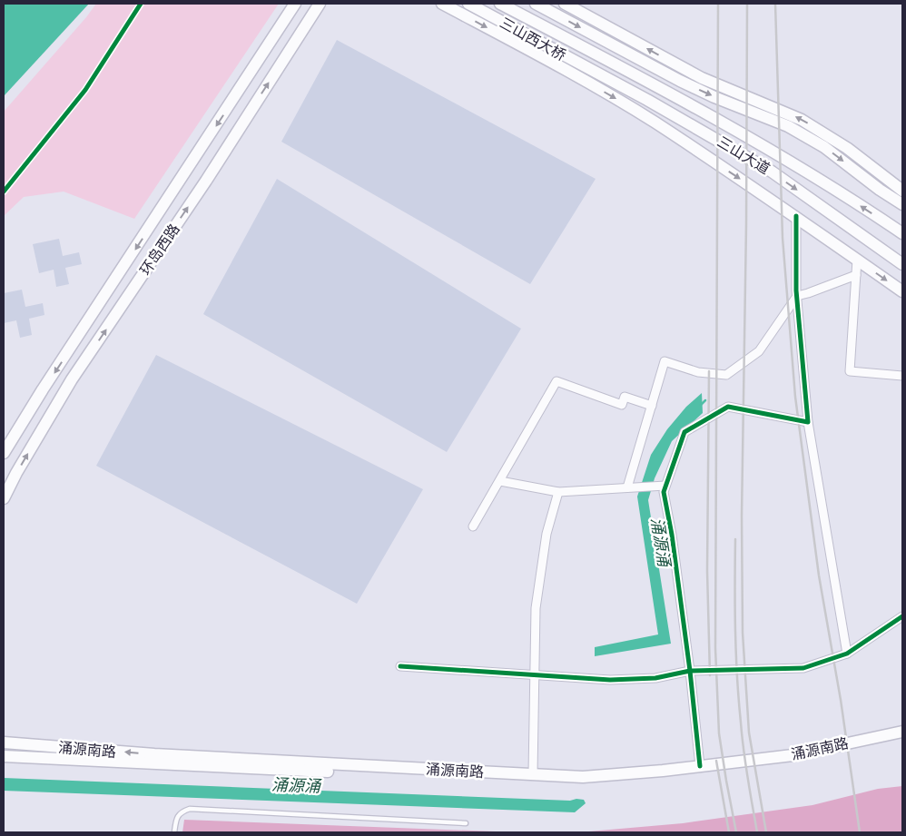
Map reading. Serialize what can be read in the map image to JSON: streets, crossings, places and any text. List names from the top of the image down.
{
  "streets": {
    "main road": [
      "三山西大桥",
      "三山大道",
      "环岛西路",
      "涌源南路"
    ]
  },
  "crossings": [
    ["三山西大桥", "三山大道"]
  ],
  "water": ["涌源涌"]
}
